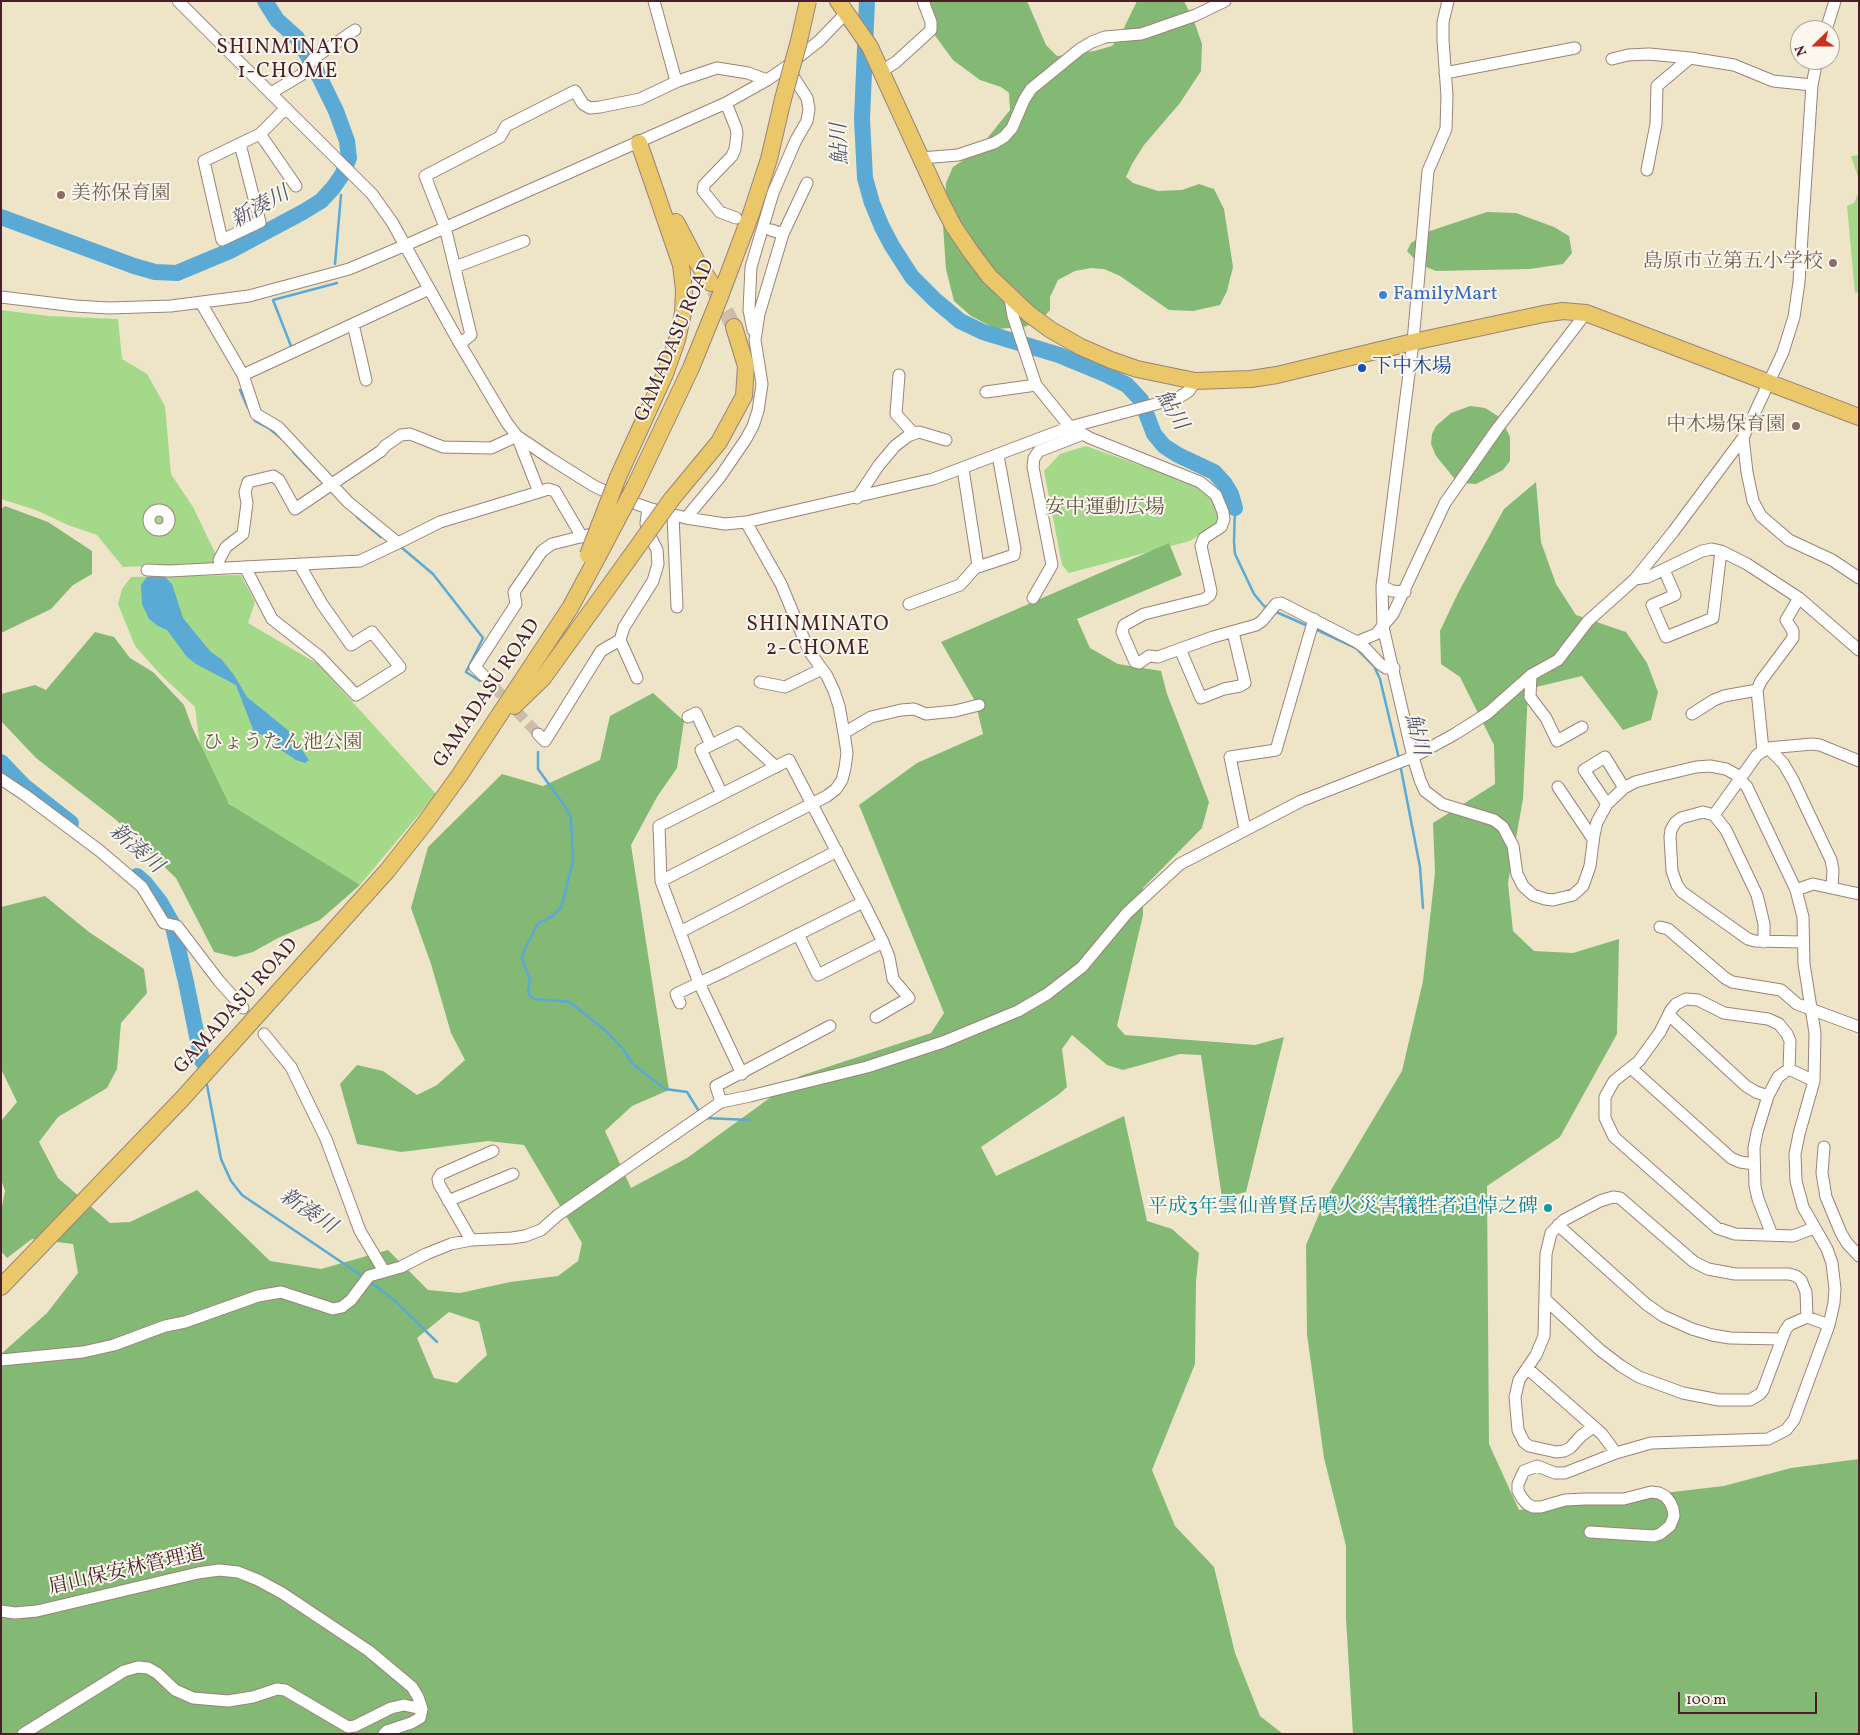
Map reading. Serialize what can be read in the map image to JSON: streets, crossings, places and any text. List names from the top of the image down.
{
  "streets": {
    "highway": ["GAMADASU ROAD"],
    "street": ["眉山保安林管理道"]
  },
  "districts": ["SHINMINATO 1-CHOME", "SHINMINATO 2-CHOME"],
  "water": ["鮎川", "新湊川"],
  "parks": ["安中運動広場", "ひょうたん池公園"],
  "places": [
    "美祢保育園",
    "島原市立第五小学校",
    "FamilyMart",
    "下中木場",
    "中木場保育園",
    "平成3年雲仙普賢岳噴火災害犠牲者追悼之碑"
  ],
  "scale_bar": "100 m",
  "north": "left"
}
